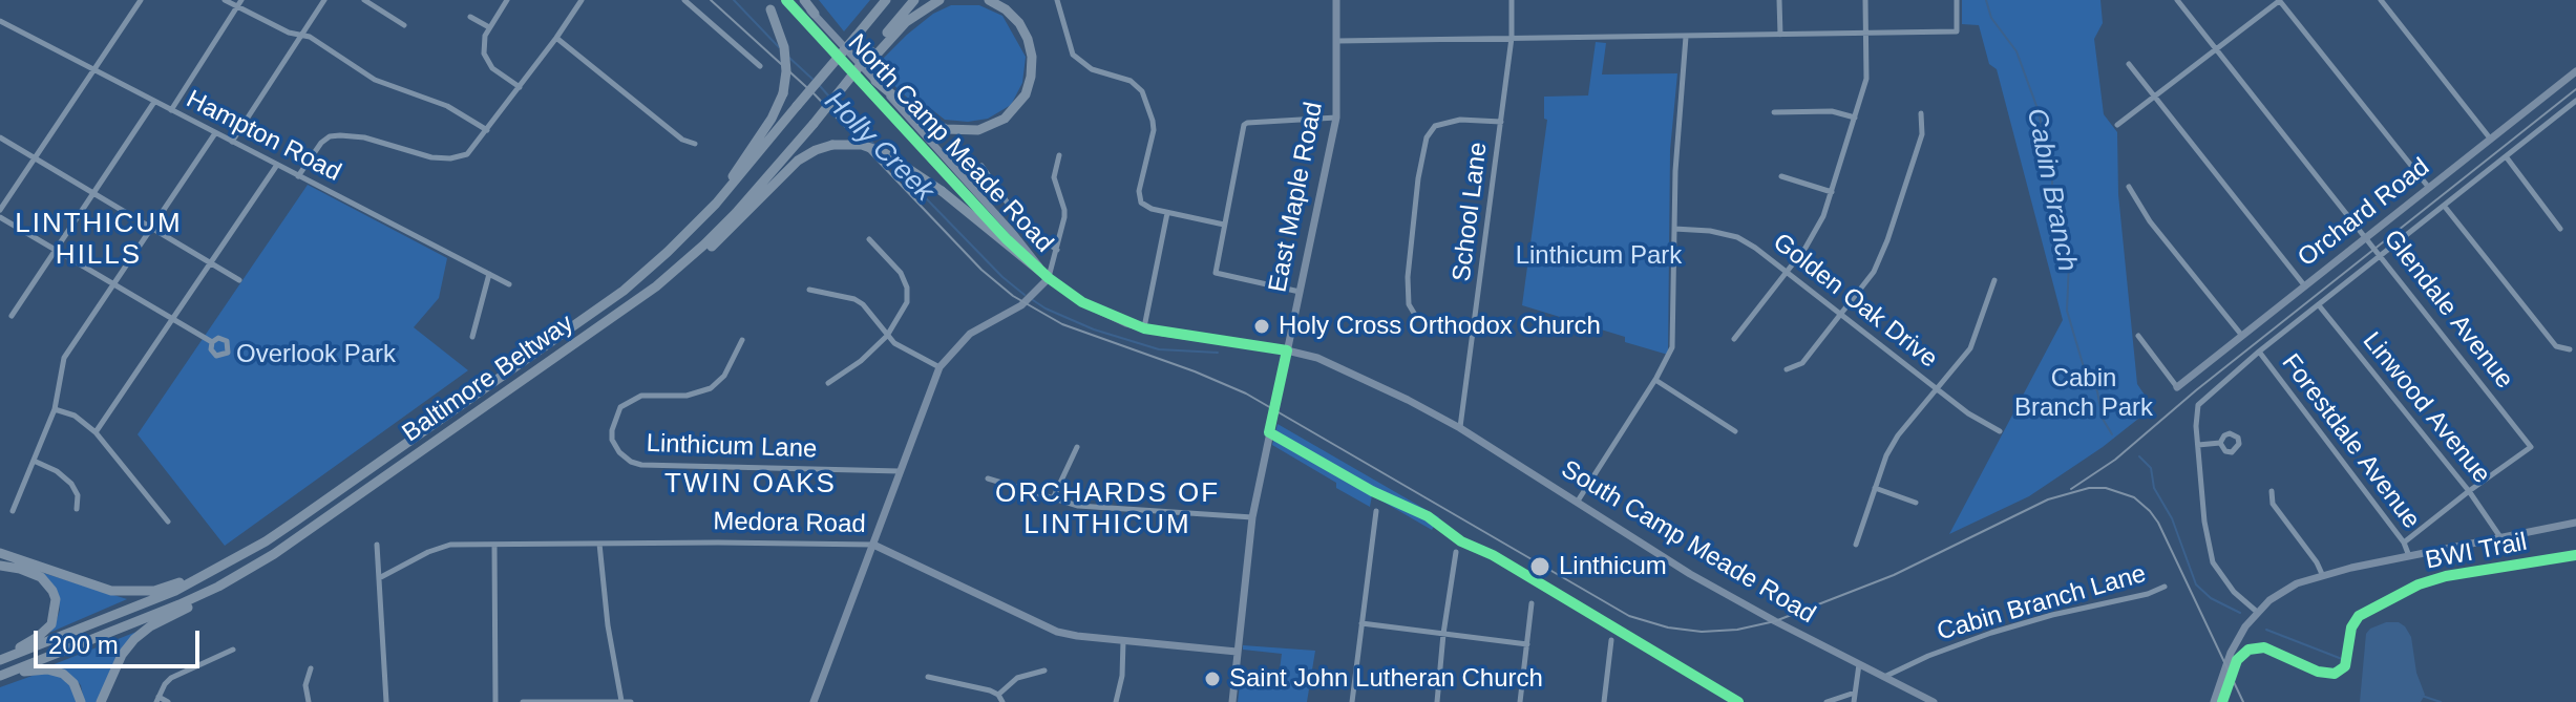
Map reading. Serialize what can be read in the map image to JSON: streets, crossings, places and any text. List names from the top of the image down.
{
  "streets": {
    "highway": ["Baltimore Beltway"],
    "main road": [
      "North Camp Meade Road",
      "East Maple Road",
      "Orchard Road",
      "Medora Road",
      "South Camp Meade Road"
    ],
    "street": [
      "Hampton Road",
      "School Lane",
      "Golden Oak Drive",
      "Glendale Avenue",
      "Linwood Avenue",
      "Forestdale Avenue",
      "Linthicum Lane",
      "Cabin Branch Lane"
    ],
    "cycle path": ["BWI Trail"]
  },
  "crossings": [
    ["North Camp Meade Road", "East Maple Road"],
    ["North Camp Meade Road", "South Camp Meade Road"],
    ["East Maple Road", "Medora Road"],
    ["East Maple Road", "South Camp Meade Road"],
    ["School Lane", "South Camp Meade Road"],
    ["Orchard Road", "Glendale Avenue"],
    ["Glendale Avenue", "Linwood Avenue"],
    ["South Camp Meade Road", "Cabin Branch Lane"]
  ],
  "districts": ["LINTHICUM HILLS", "TWIN OAKS", "ORCHARDS OF LINTHICUM"],
  "water": ["Holly Creek", "Cabin Branch"],
  "parks": ["Linthicum Park", "Overlook Park", "Cabin Branch Park"],
  "places": ["Holy Cross Orthodox Church", "Linthicum", "Saint John Lutheran Church"],
  "scale_bar": "200 m"
}
